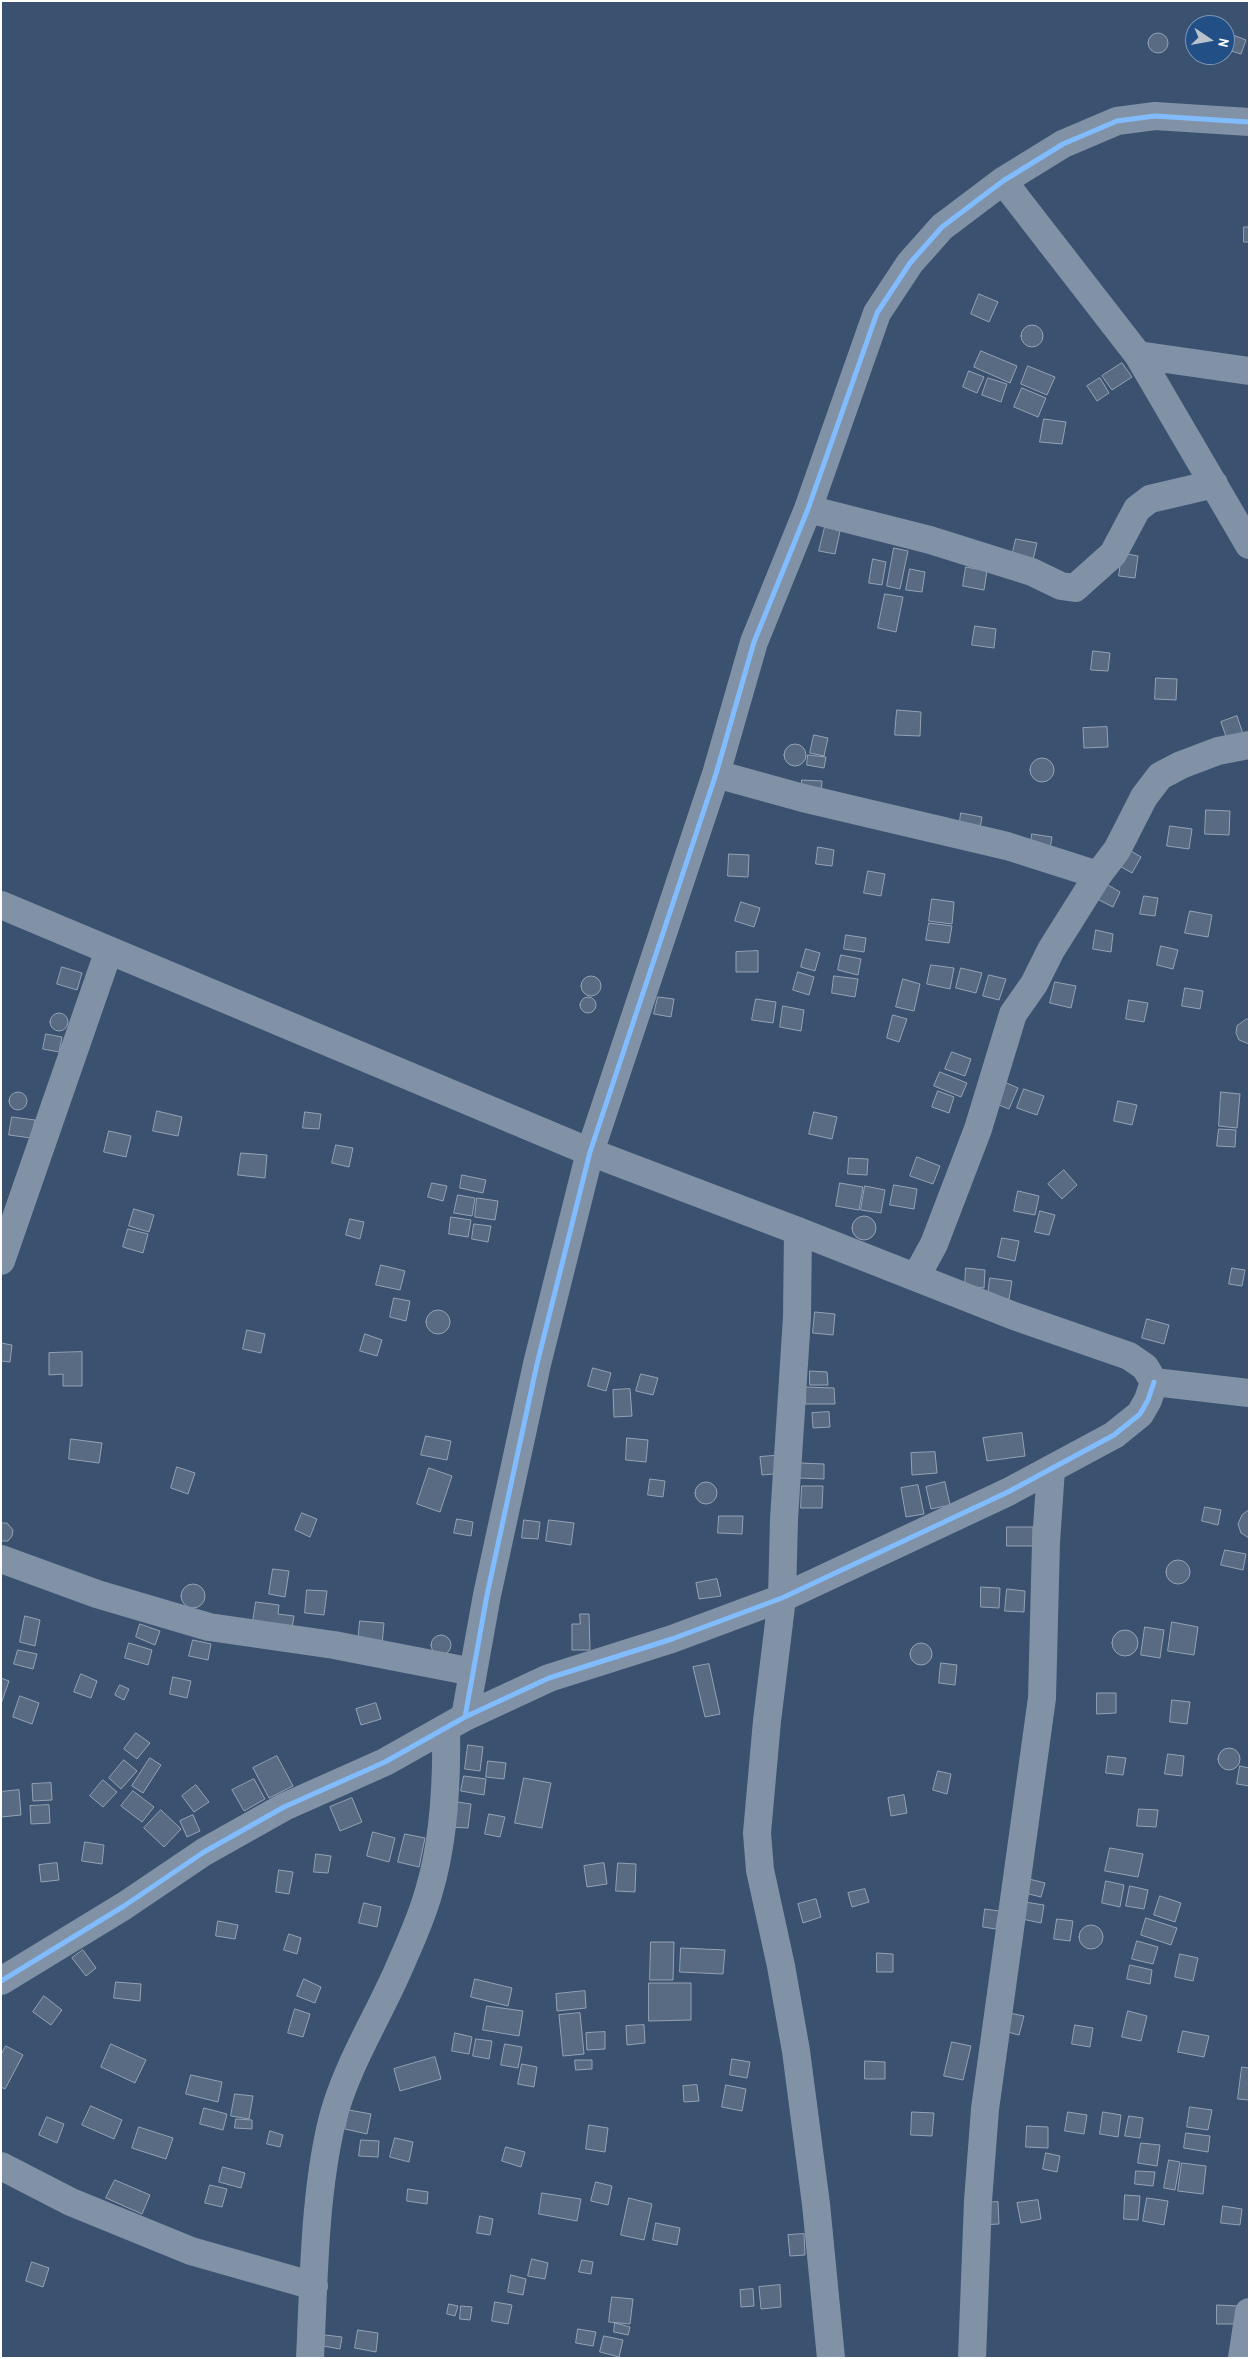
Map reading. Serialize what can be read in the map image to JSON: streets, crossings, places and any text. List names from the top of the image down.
{
  "north": "right"
}
